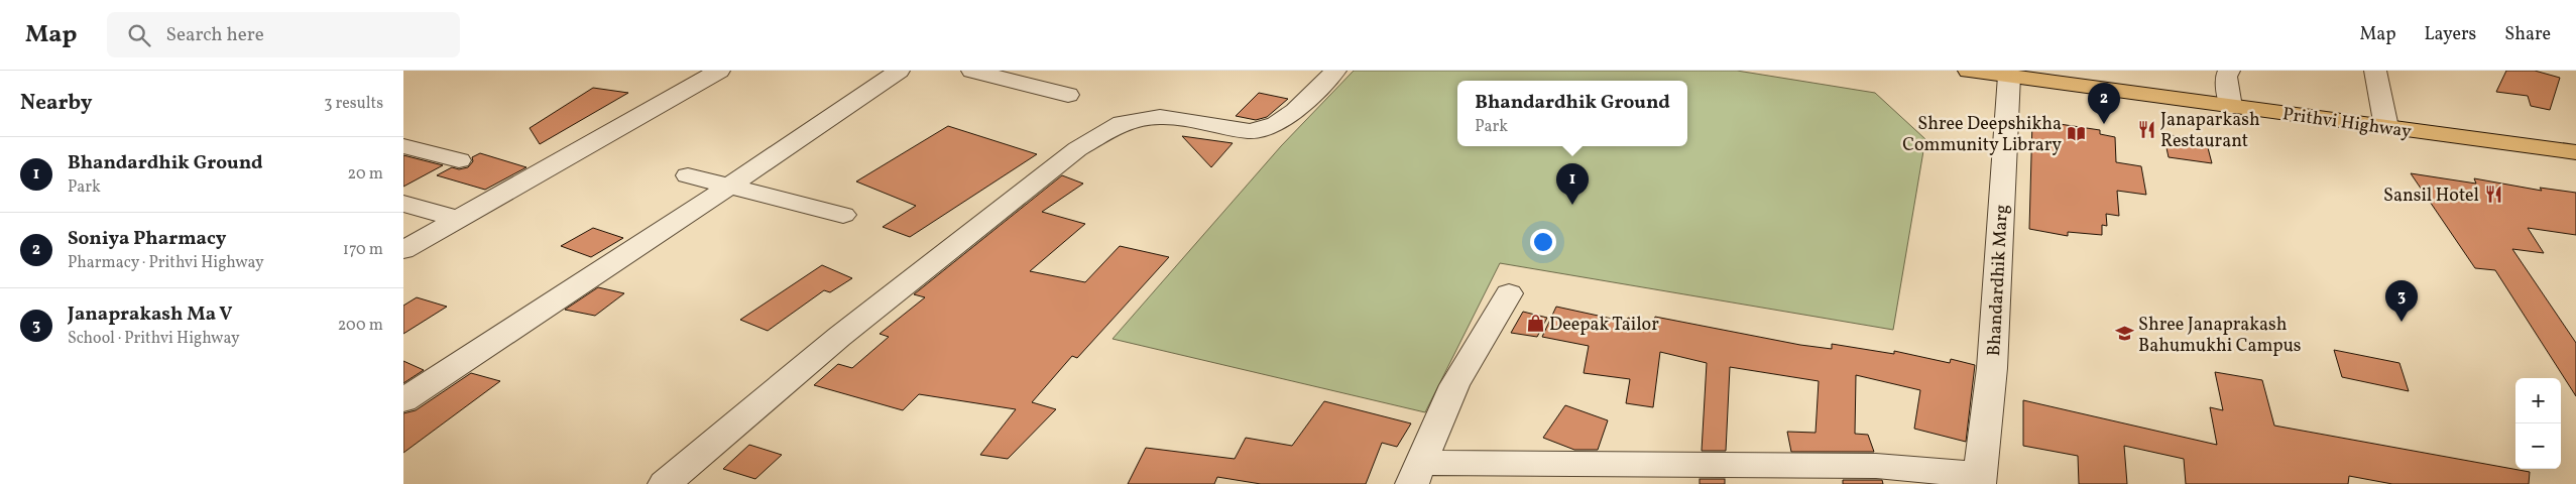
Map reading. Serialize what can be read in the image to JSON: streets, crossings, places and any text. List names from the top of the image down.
{
  "streets": {
    "highway": ["Prithvi Highway"],
    "street": ["Bhandardhik Marg"]
  },
  "crossings": [
    ["Prithvi Highway", "Bhandardhik Marg"]
  ],
  "places": {
    "restaurant": ["Janaparkash Restaurant", "Sansil Hotel"],
    "library": ["Shree Deepshikha Community Library"],
    "shop": ["Deepak Tailor"],
    "school or university": ["Shree Janaprakash Bahumukhi Campus"]
  },
  "page": {
    "header": "Map",
    "search": "Search here",
    "nav": ["Map", "Layers", "Share"],
    "heading": ["Nearby", "3 results"],
    "popup": ["Bhandardhik Ground", "Park"],
    "pins": ["2", "1", "3"],
    "list": [
      {
        "mark": "1",
        "name": "Bhandardhik Ground",
        "note": "Park",
        "value": "20 m"
      },
      {
        "mark": "2",
        "name": "Soniya Pharmacy",
        "note": "Pharmacy · Prithvi Highway",
        "value": "170 m"
      },
      {
        "mark": "3",
        "name": "Janaprakash Ma V",
        "note": "School · Prithvi Highway",
        "value": "200 m"
      }
    ],
    "map_buttons": ["+", "−"]
  }
}
